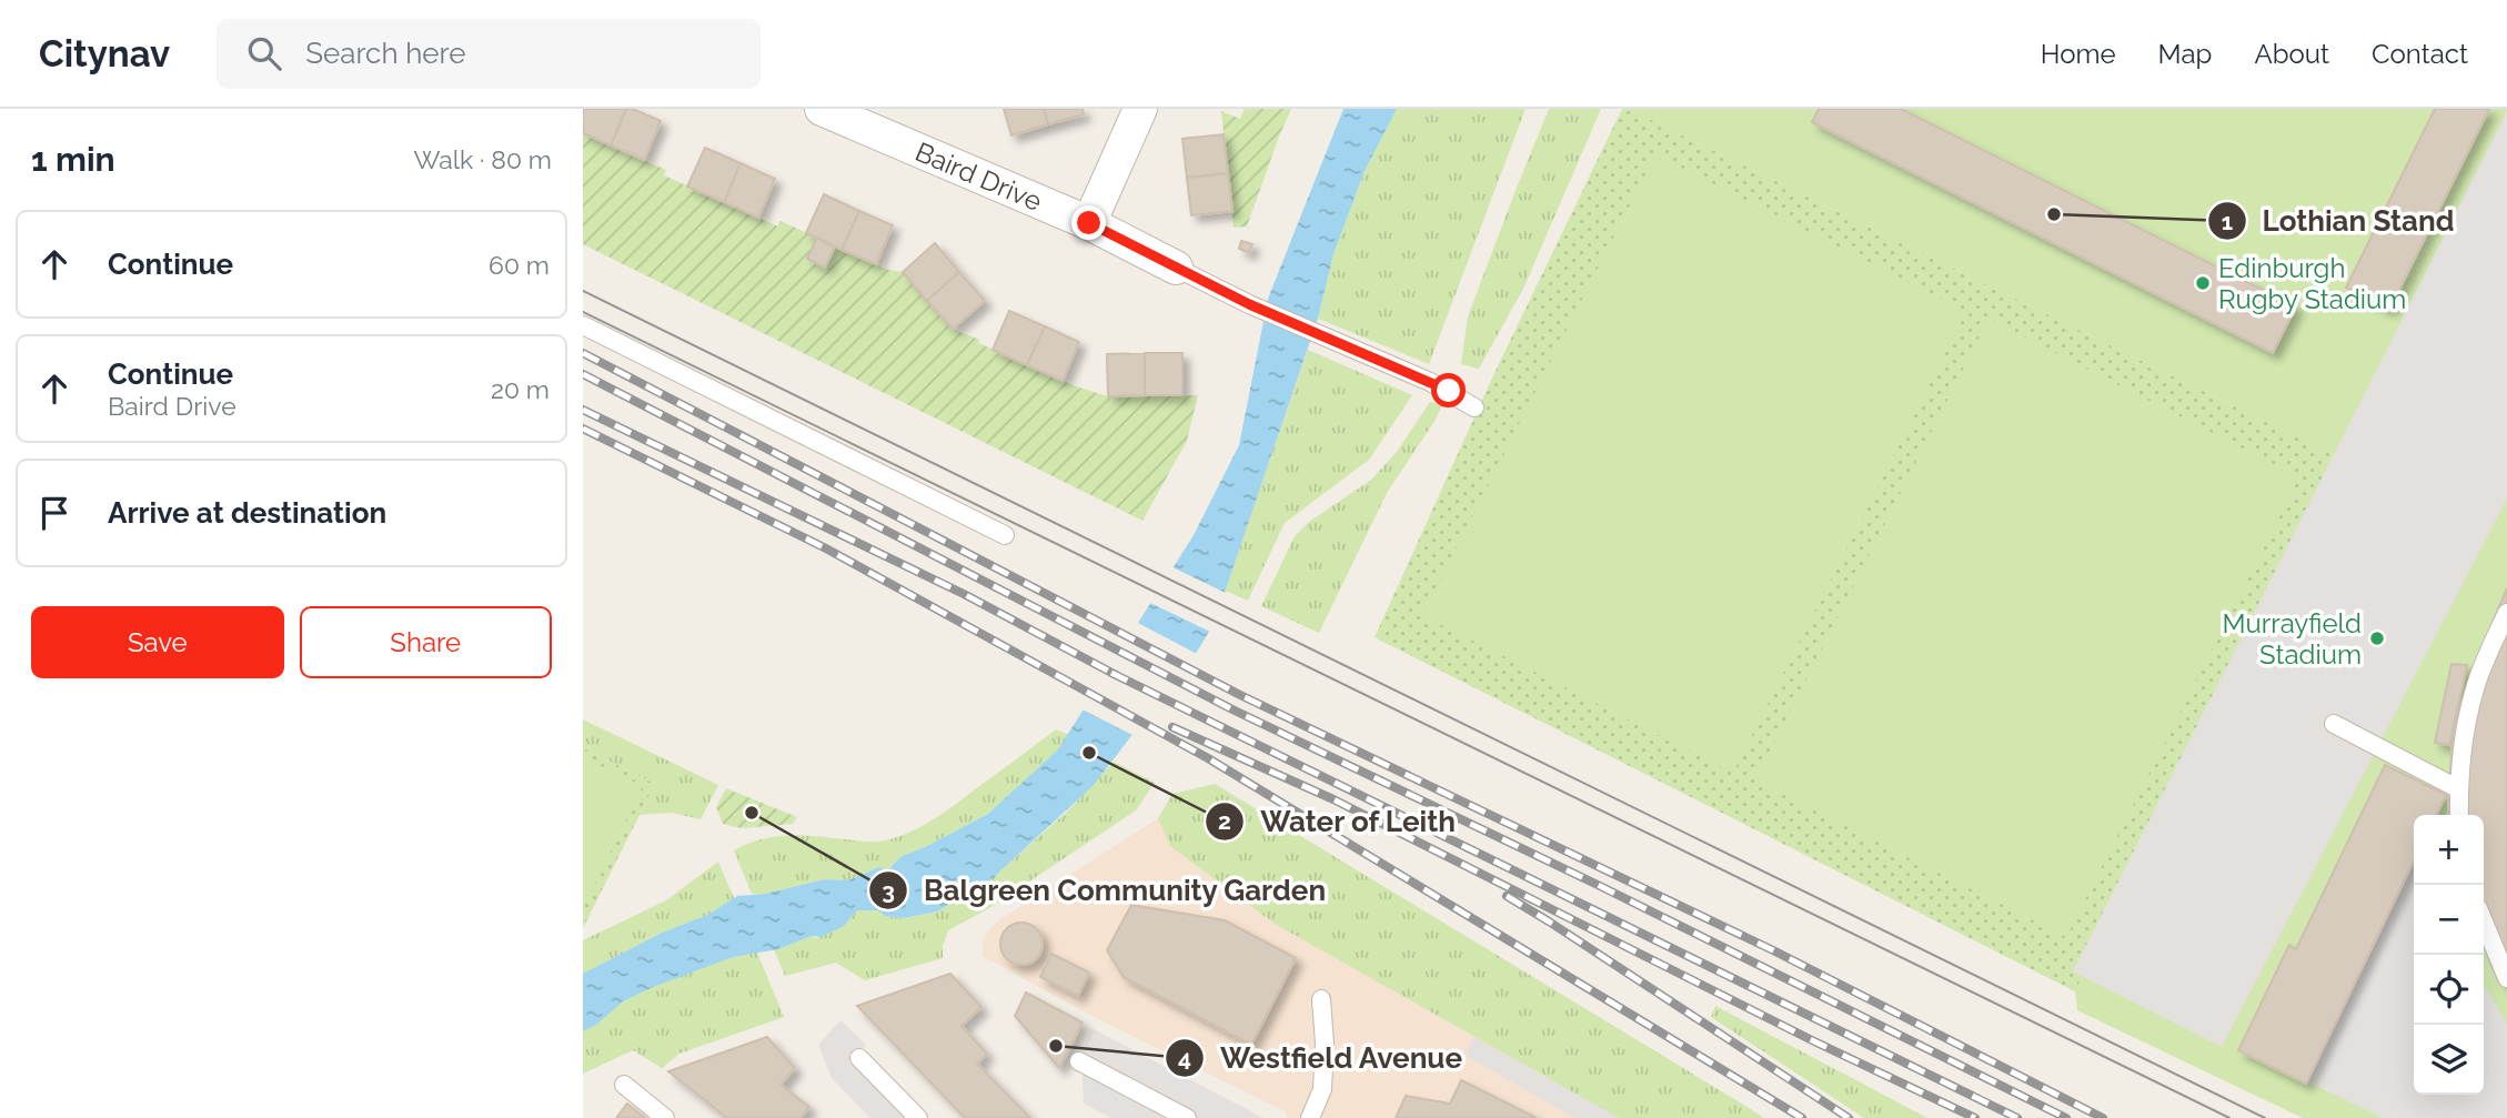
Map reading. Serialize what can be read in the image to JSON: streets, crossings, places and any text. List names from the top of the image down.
{
  "streets": {
    "street": ["Baird Drive"]
  },
  "places": [
    "Lothian Stand",
    "Edinburgh Rugby Stadium",
    "Murrayfield Stadium",
    "Water of Leith",
    "Balgreen Community Garden",
    "Westfield Avenue"
  ],
  "page": {
    "header": "Citynav",
    "search": "Search here",
    "nav": [
      "Home",
      "Map",
      "About",
      "Contact"
    ],
    "heading": ["1 min", "Walk · 80 m"],
    "list": [
      ["Continue", "60 m"],
      ["Continue", "Baird Drive", "20 m"],
      "Arrive at destination"
    ],
    "buttons": ["Save", "Share"],
    "map_buttons": ["+", "−"]
  }
}
